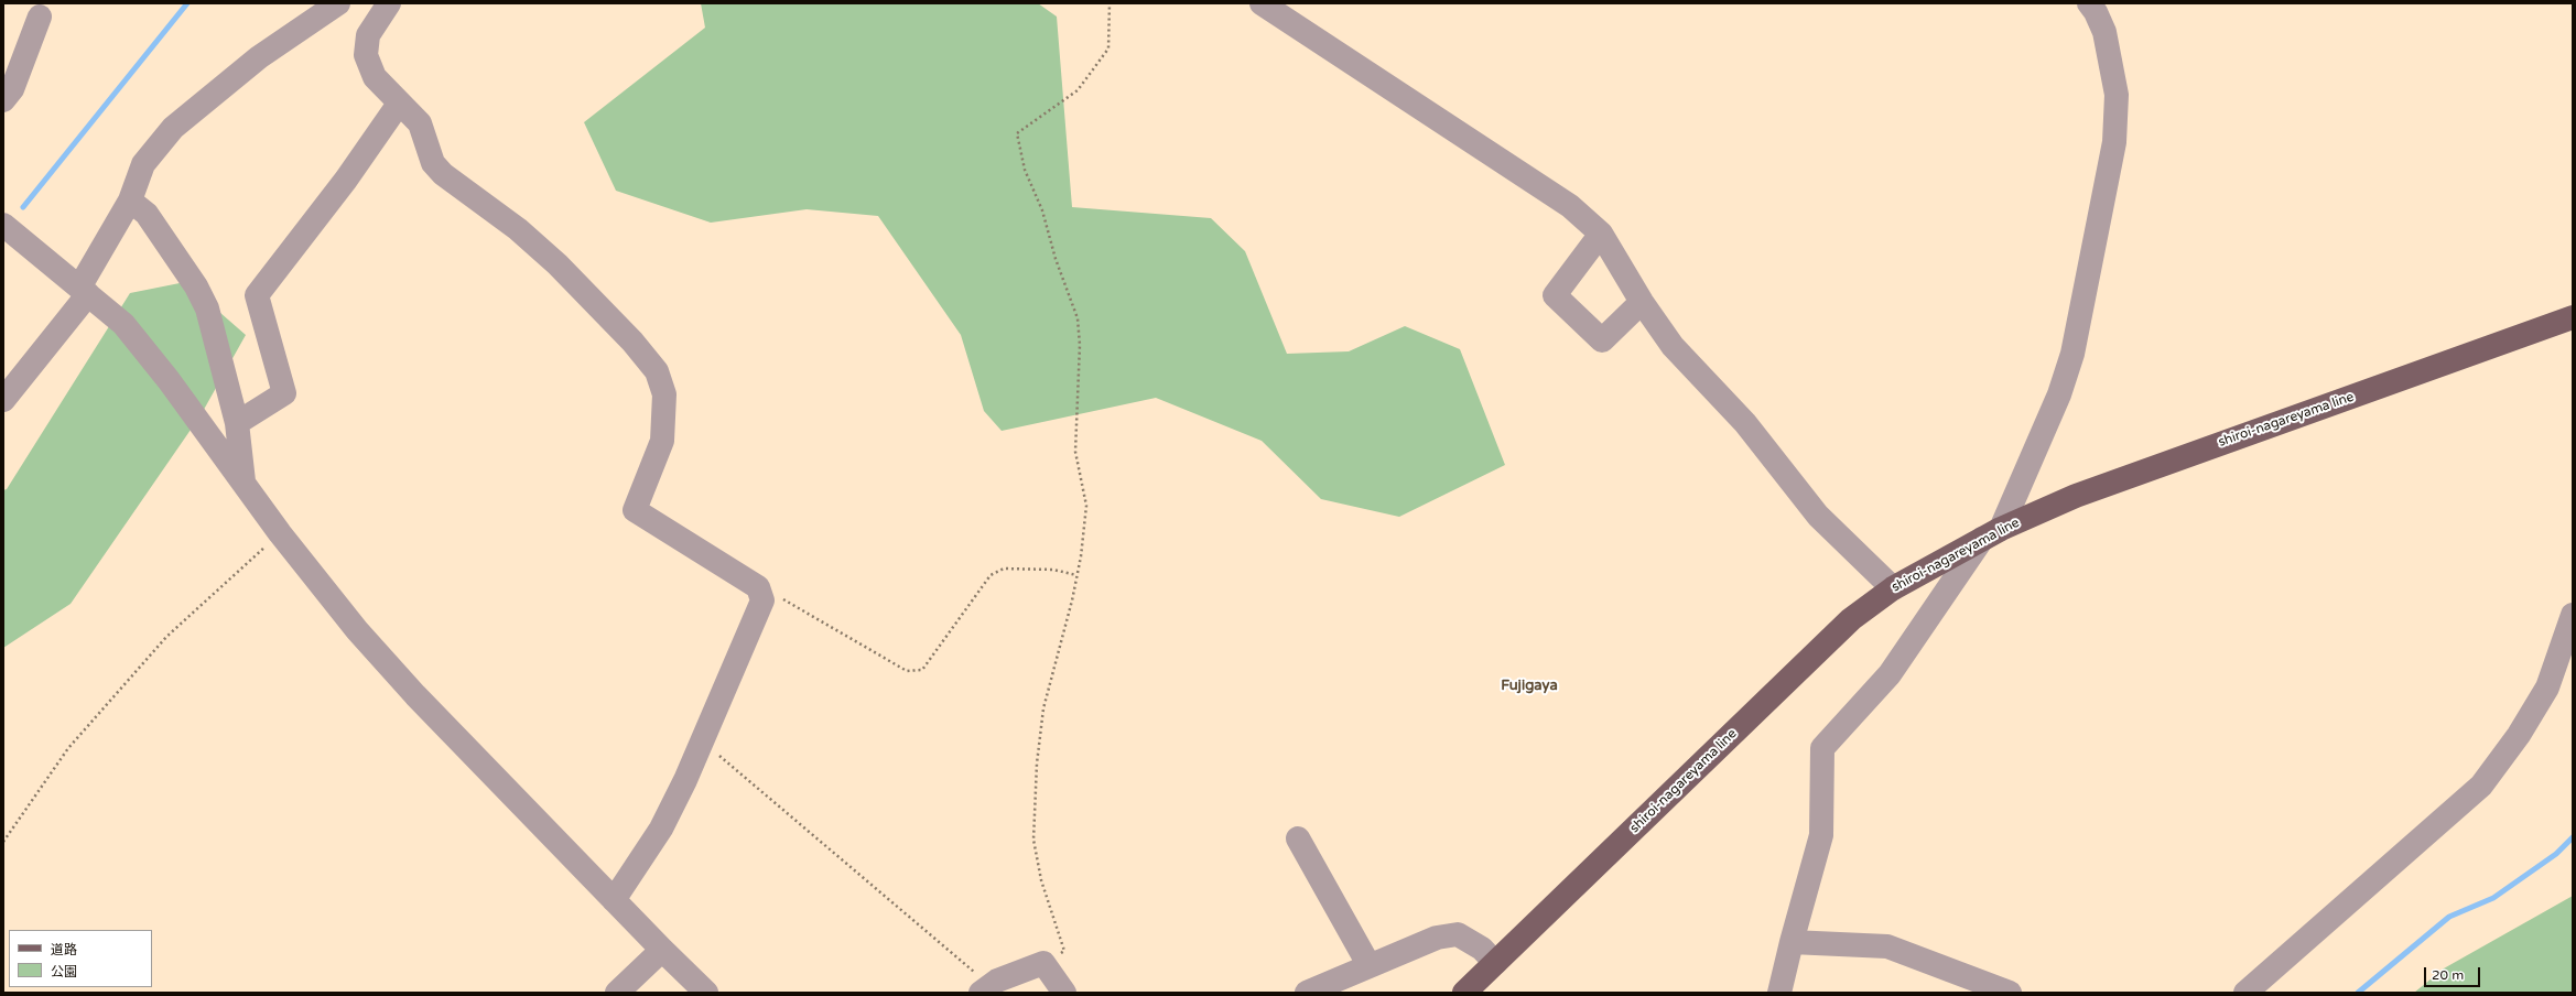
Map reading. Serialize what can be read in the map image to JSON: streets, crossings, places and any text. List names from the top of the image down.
{
  "streets": {
    "main road": ["shiroi-nagareyama line"]
  },
  "districts": ["Fujigaya"],
  "legend": ["道路", "公園"],
  "scale_bar": "20 m"
}
